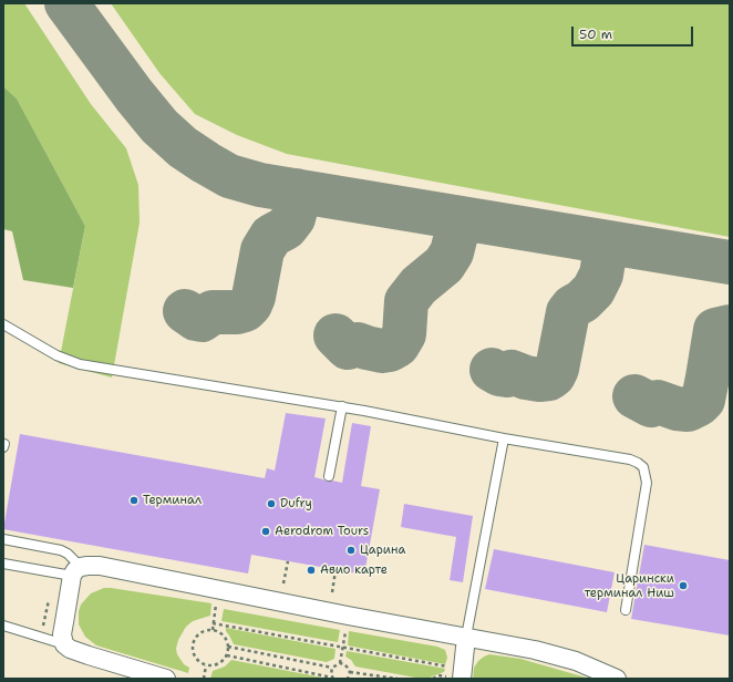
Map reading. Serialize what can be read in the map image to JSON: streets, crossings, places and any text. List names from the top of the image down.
{
  "places": [
    "Терминал",
    "Dufry",
    "Aerodrom Tours",
    "Царина",
    "Авио карте",
    "Царински терминал Ниш"
  ],
  "scale_bar": "50 m"
}
